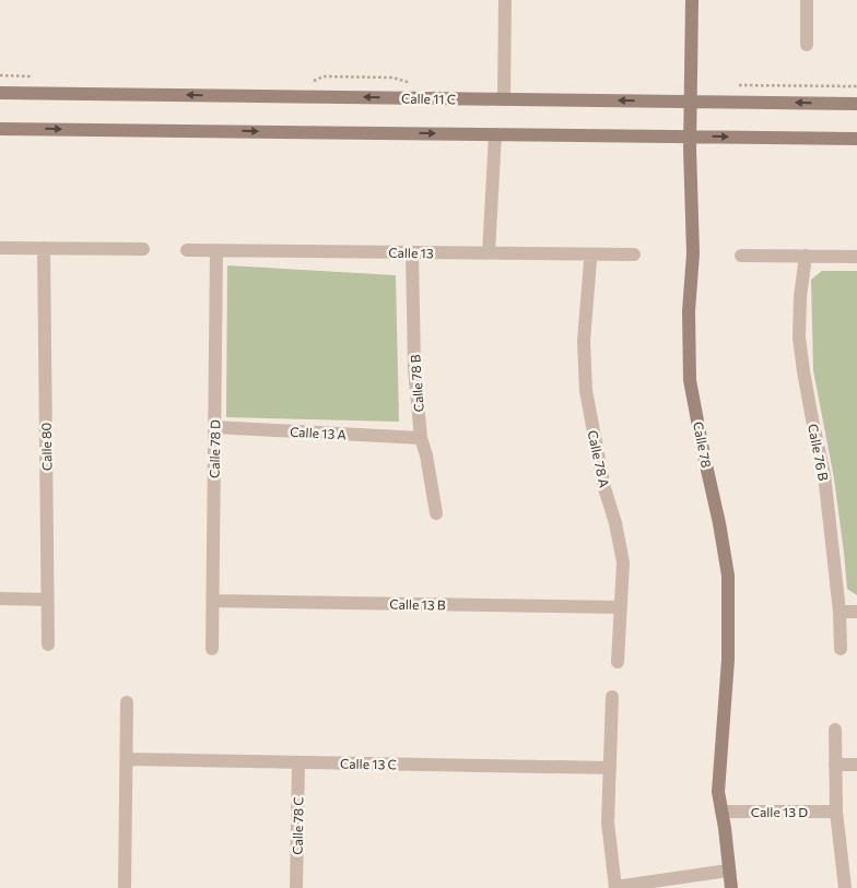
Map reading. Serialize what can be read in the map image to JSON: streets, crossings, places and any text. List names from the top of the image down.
{
  "streets": {
    "main road": ["Calle 11 C", "Calle 78"],
    "street": [
      "Calle 13",
      "Calle 78 B",
      "Calle 13 A",
      "Calle 80",
      "Calle 78 D",
      "Calle 76 B",
      "Calle 78 A",
      "Calle 13 B",
      "Calle 13 C",
      "Calle 13 D",
      "Calle 78 C"
    ]
  },
  "crossings": [
    ["Calle 11 C", "Calle 78"],
    ["Calle 13", "Calle 78 B"],
    ["Calle 13", "Calle 78 D"],
    ["Calle 13", "Calle 78 A"],
    ["Calle 78 B", "Calle 13 A"],
    ["Calle 13 A", "Calle 78 D"],
    ["Calle 78", "Calle 13 D"],
    ["Calle 78 D", "Calle 13 B"],
    ["Calle 78 A", "Calle 13 B"],
    ["Calle 13 C", "Calle 78 C"]
  ]
}
